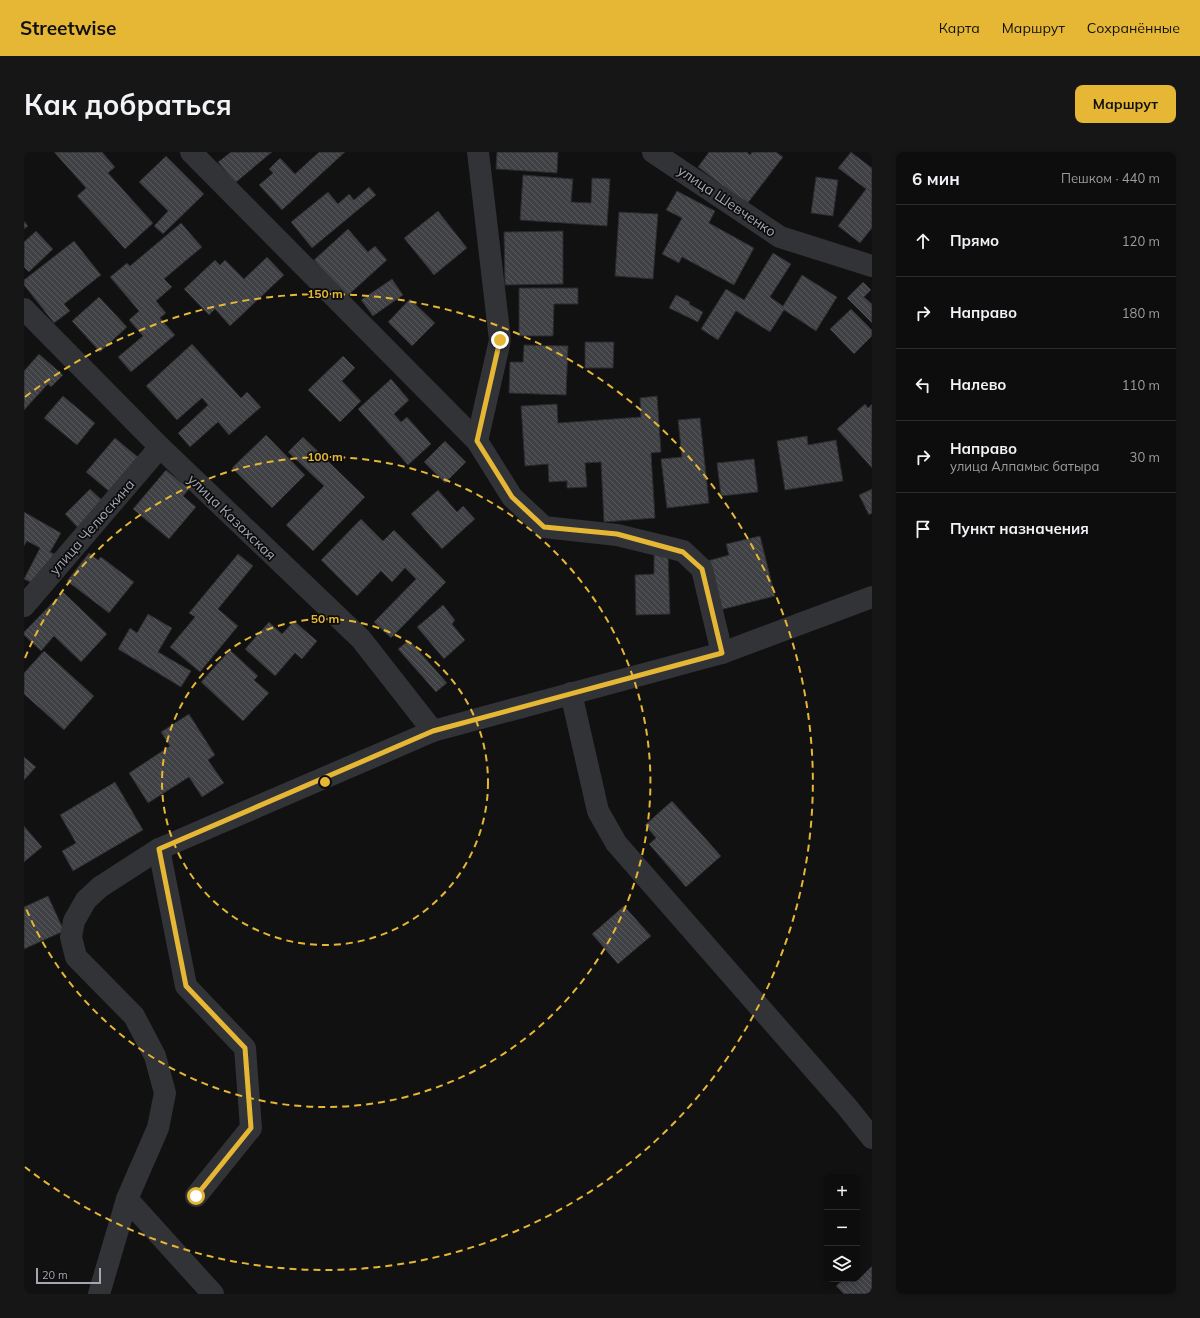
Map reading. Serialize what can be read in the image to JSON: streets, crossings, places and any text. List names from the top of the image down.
{
  "streets": {
    "street": ["улица Шевченко", "улица Казахская", "улица Челюскина"]
  },
  "crossings": [
    ["улица Казахская", "улица Челюскина"]
  ],
  "scale_bar": "20 m",
  "page": {
    "header": "Streetwise",
    "nav": ["Карта", "Маршрут", "Сохранённые"],
    "buttons": "Маршрут",
    "title": "Как добраться",
    "heading": ["6 мин", "Пешком · 440 m"],
    "list": [
      ["Прямо", "120 m"],
      ["Направо", "180 m"],
      ["Налево", "110 m"],
      ["Направо", "улица Алпамыс батыра", "30 m"],
      "Пункт назначения"
    ],
    "map_buttons": ["+", "−"],
    "scale": "20 m"
  },
  "rings": ["150 m", "100 m", "50 m"]
}
